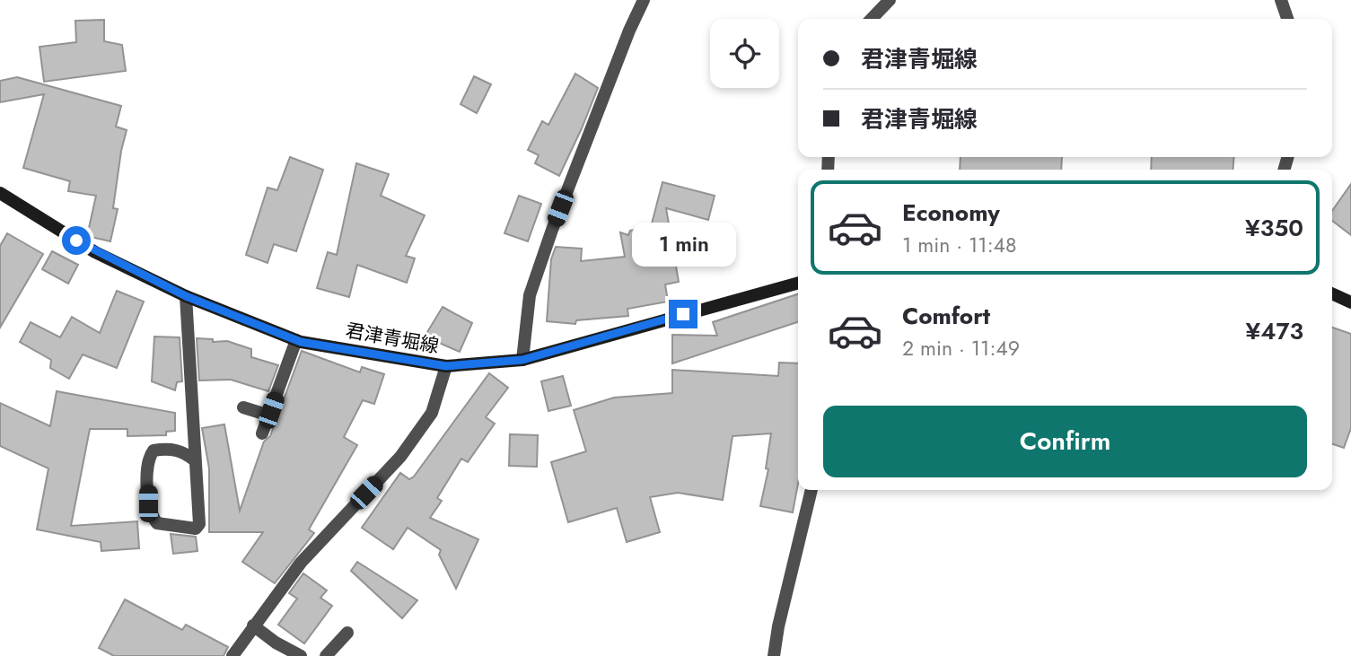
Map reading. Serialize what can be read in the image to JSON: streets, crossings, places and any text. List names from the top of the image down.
{
  "streets": {
    "main road": ["君津青堀線"]
  },
  "page": {
    "banner": ["君津青堀線", "君津青堀線"],
    "list": [
      {
        "name": "Economy",
        "note": "1 min · 11:48",
        "value": "¥350"
      },
      {
        "name": "Comfort",
        "note": "2 min · 11:49",
        "value": "¥473"
      }
    ],
    "bubble": "1 min",
    "buttons": "Confirm"
  }
}
